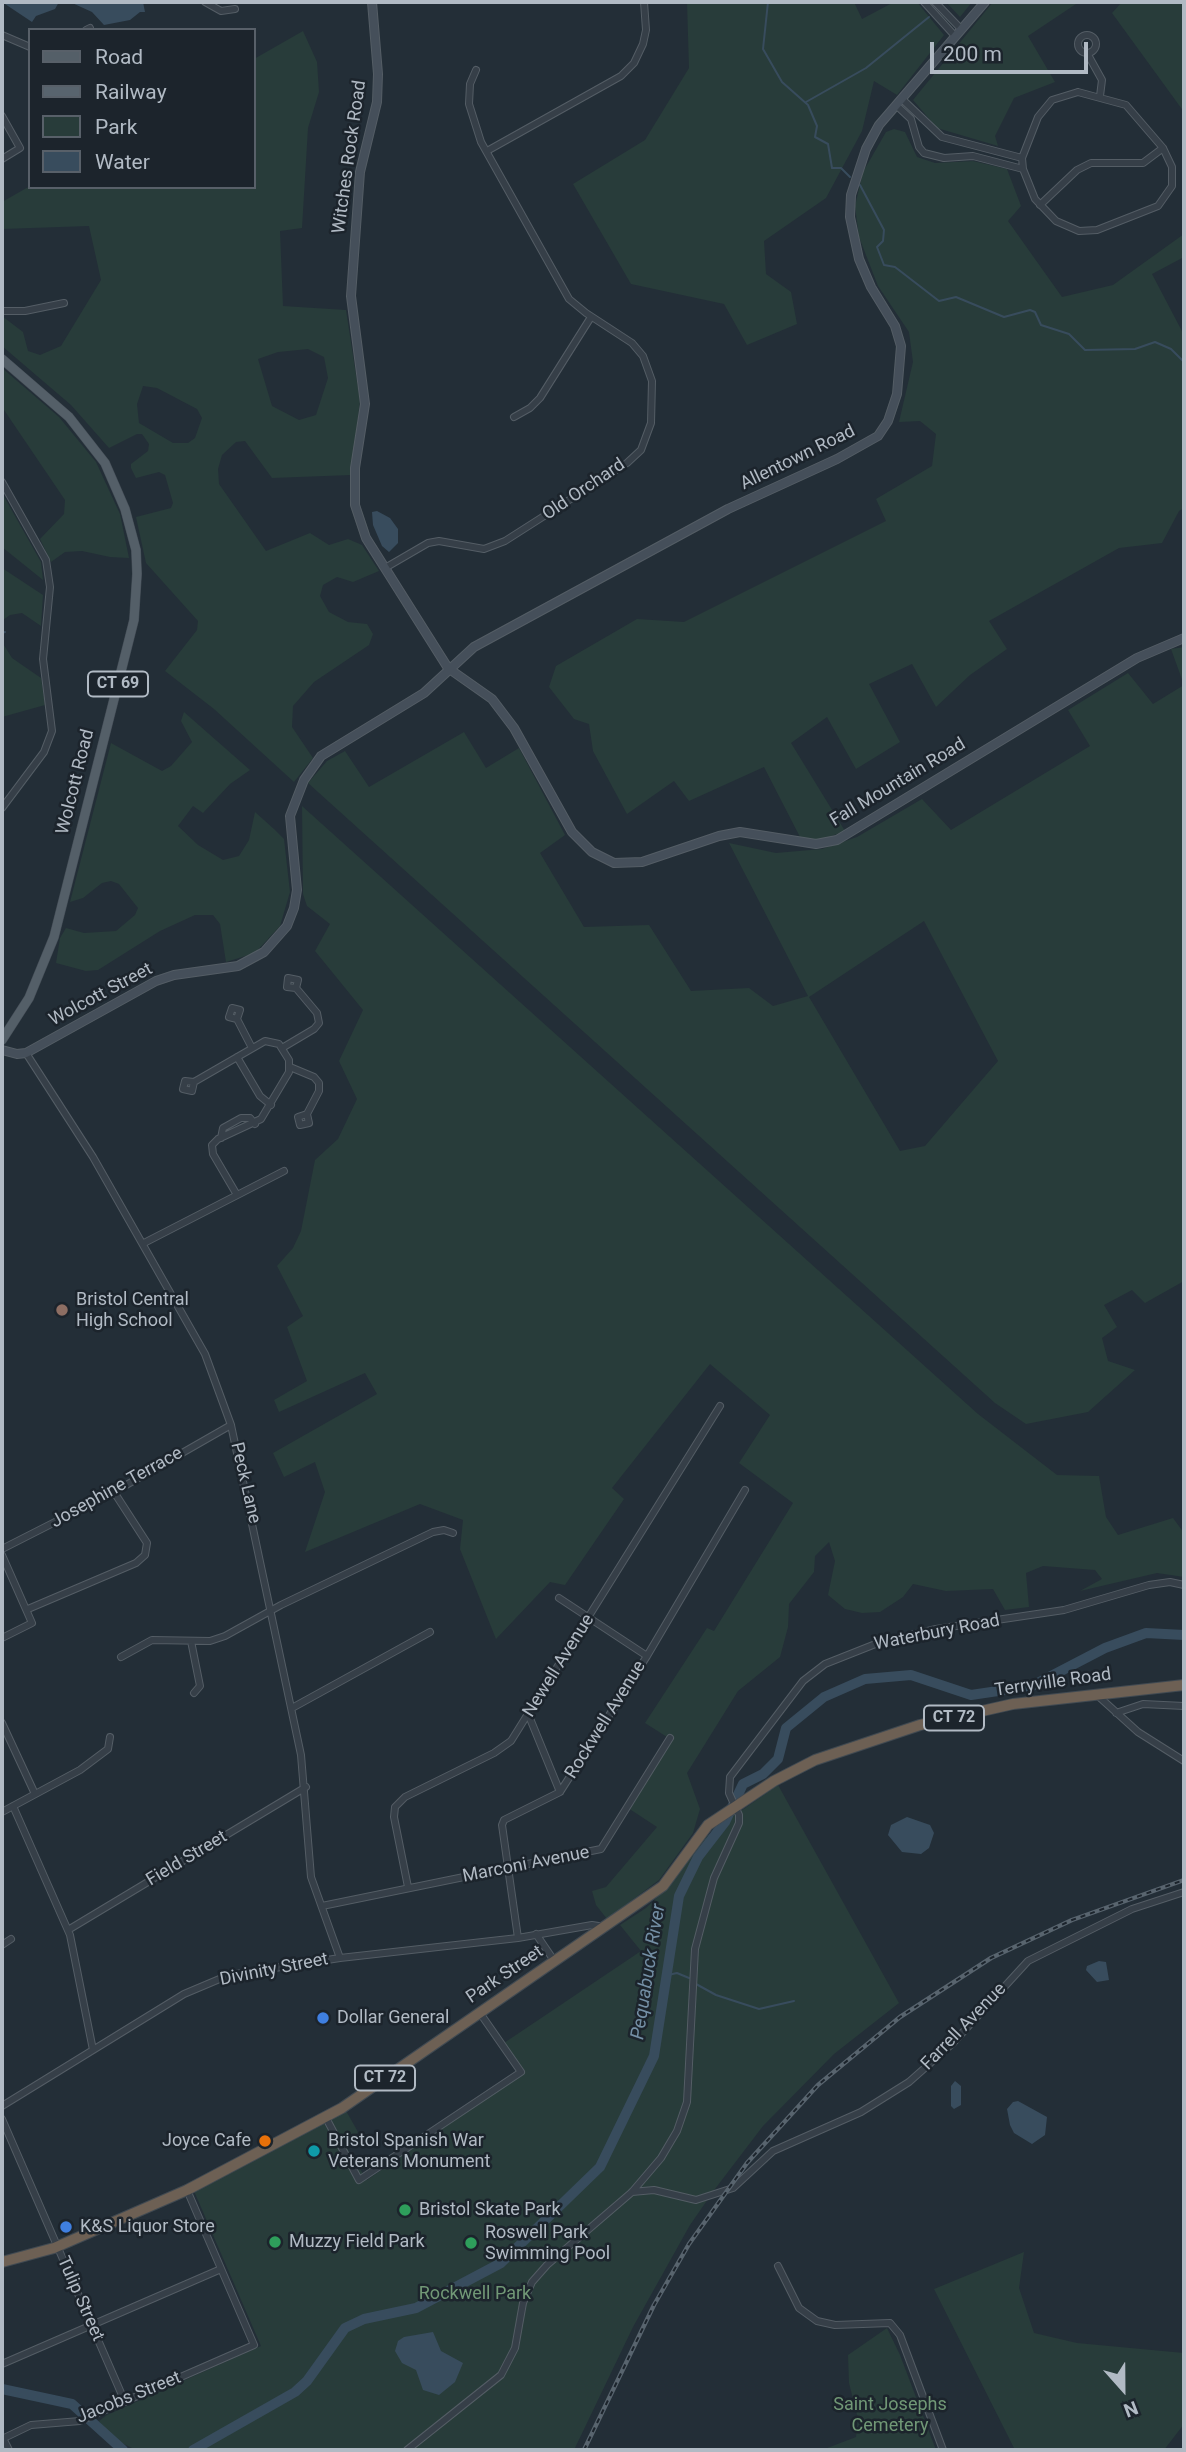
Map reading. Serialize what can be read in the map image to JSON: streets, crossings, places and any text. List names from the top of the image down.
{
  "streets": {
    "highway": ["Terryville Road", "CT 72", "Park Street"],
    "main road": ["CT 69", "Wolcott Road"],
    "street": [
      "Witches Rock Road",
      "Allentown Road",
      "Old Orchard",
      "Fall Mountain Road",
      "Wolcott Street",
      "Peck Lane",
      "Josephine Terrace",
      "Waterbury Road",
      "Newell Avenue",
      "Rockwell Avenue",
      "Field Street",
      "Marconi Avenue",
      "Divinity Street",
      "Farrell Avenue",
      "Tulip Street",
      "Jacobs Street"
    ]
  },
  "crossings": [
    ["Witches Rock Road", "Allentown Road"],
    ["Witches Rock Road", "Old Orchard"],
    ["Witches Rock Road", "Fall Mountain Road"],
    ["Witches Rock Road", "Wolcott Street"],
    ["Allentown Road", "Fall Mountain Road"],
    ["Allentown Road", "Wolcott Street"],
    ["Fall Mountain Road", "Wolcott Street"],
    ["Wolcott Street", "Peck Lane"],
    ["Peck Lane", "Josephine Terrace"],
    ["Peck Lane", "Field Street"],
    ["Peck Lane", "Marconi Avenue"],
    ["Peck Lane", "Divinity Street"],
    ["Waterbury Road", "Terryville Road"],
    ["Waterbury Road", "Park Street"],
    ["Waterbury Road", "Farrell Avenue"],
    ["Newell Avenue", "Marconi Avenue"],
    ["Terryville Road", "Park Street"],
    ["Rockwell Avenue", "Marconi Avenue"],
    ["Rockwell Avenue", "Divinity Street"],
    ["Divinity Street", "Park Street"],
    ["Park Street", "Tulip Street"],
    ["Tulip Street", "Jacobs Street"]
  ],
  "water": ["Pequabuck River"],
  "parks": ["Rockwell Park", "Saint Josephs Cemetery"],
  "places": [
    "Bristol Central High School",
    "Dollar General",
    "Joyce Cafe",
    "Bristol Spanish War Veterans Monument",
    "Bristol Skate Park",
    "K&S Liquor Store",
    "Muzzy Field Park",
    "Roswell Park Swimming Pool"
  ],
  "legend": [
    "Road",
    "Railway",
    "Park",
    "Water"
  ],
  "scale_bar": "200 m",
  "north": "bottom"
}
